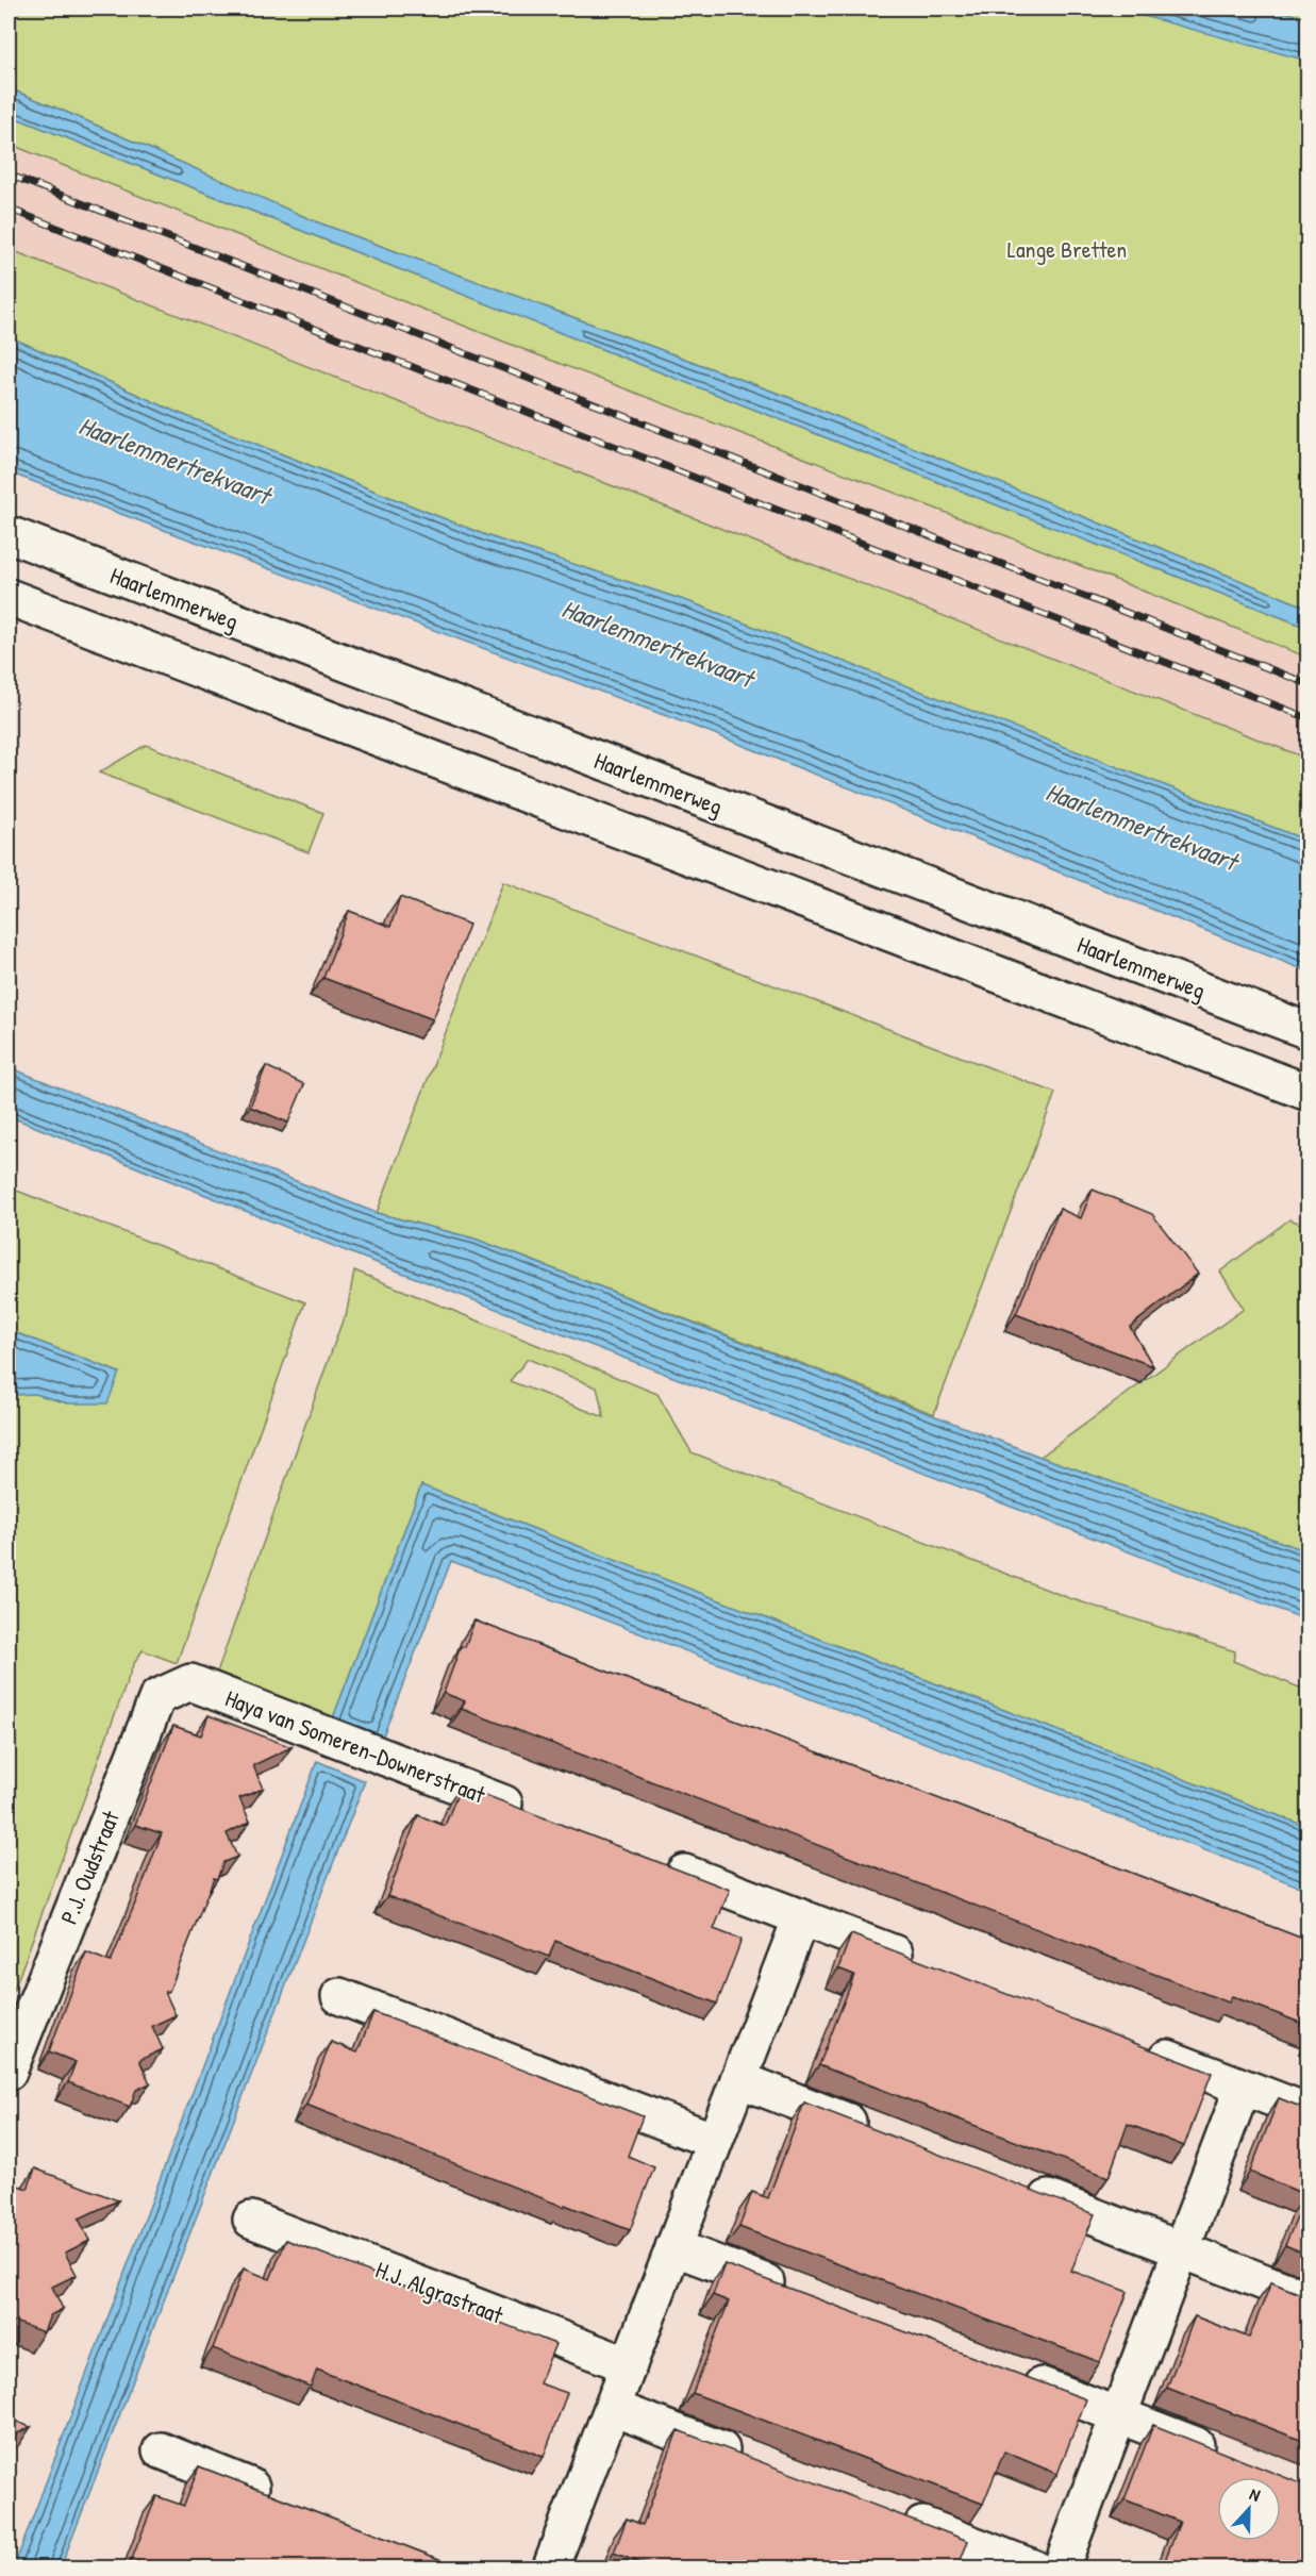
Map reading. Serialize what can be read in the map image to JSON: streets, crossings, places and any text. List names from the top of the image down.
{
  "streets": {
    "street": [
      "Haarlemmerweg",
      "Haya van Someren-Downerstraat",
      "P.J. Oudstraat",
      "H.J. Algrastraat"
    ]
  },
  "crossings": [
    ["Haya van Someren-Downerstraat", "P.J. Oudstraat"]
  ],
  "water": ["Haarlemmertrekvaart"],
  "parks": ["Lange Bretten"],
  "north": "top"
}
